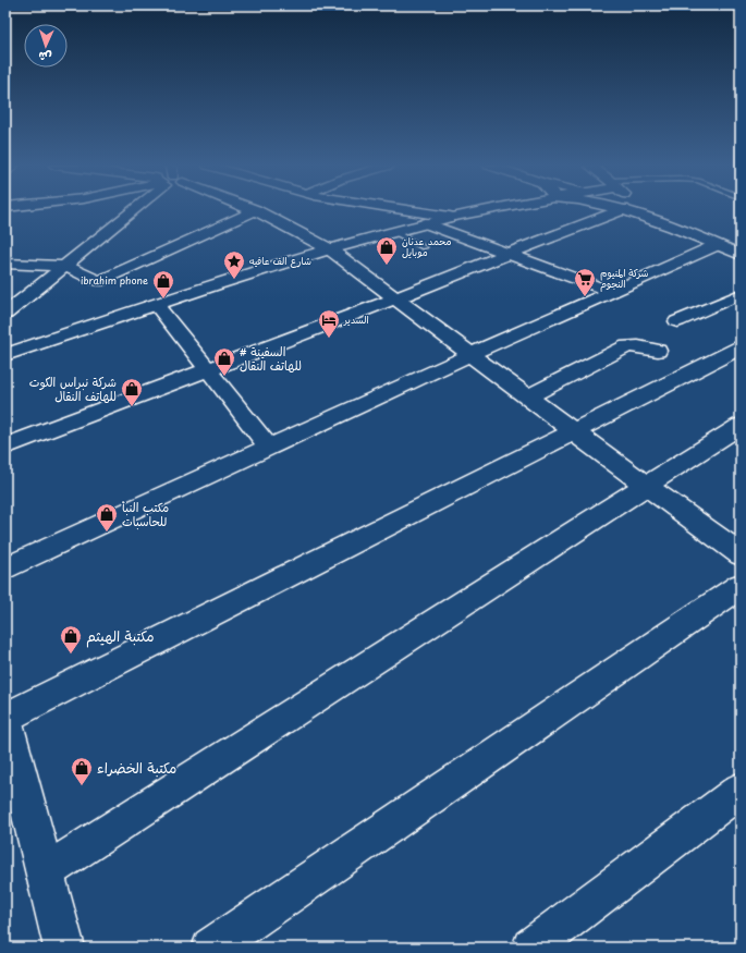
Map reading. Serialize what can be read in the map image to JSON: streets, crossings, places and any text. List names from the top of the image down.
{
  "places": {
    "shop": [
      "محمد عدنان موبايل",
      "ibrahim phone",
      "# السفينة للهاتف النقال",
      "شركة نبراس الكوت للهاتف النقال",
      "مكتب النبأ للحاسبات",
      "مكتبة الهيثم",
      "مكتبة الخضراء"
    ],
    "place": ["شارع الف عافيه"],
    "supermarket": ["شركة المنيوم النجوم"],
    "hotel": ["السدير"]
  },
  "north": "bottom"
}
